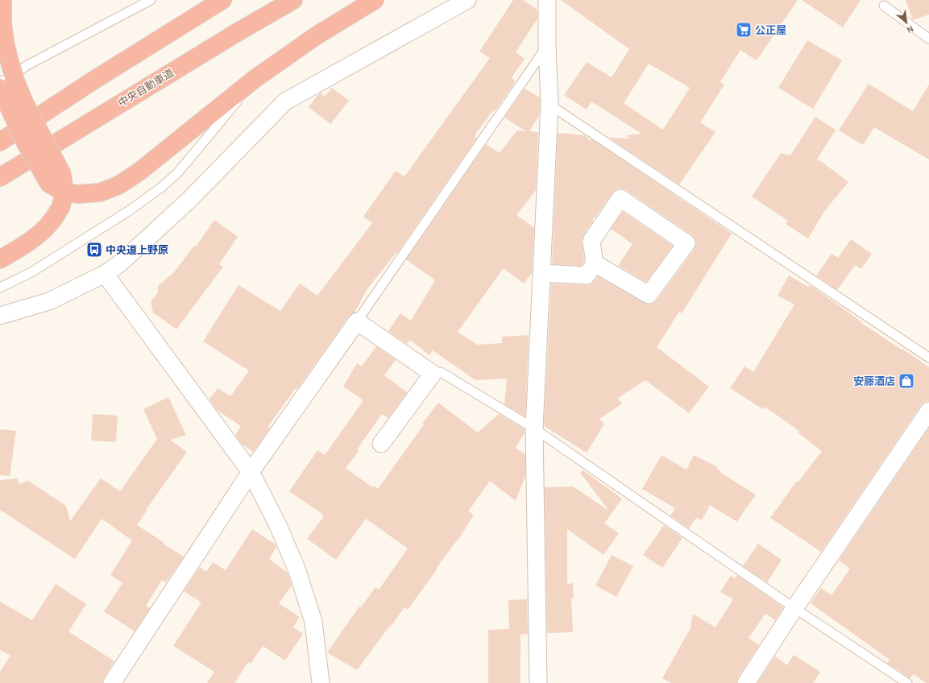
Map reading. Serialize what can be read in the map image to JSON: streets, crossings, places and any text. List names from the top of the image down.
{
  "streets": {
    "highway": ["中央自動車道"]
  },
  "places": {
    "supermarket": ["公正屋"],
    "bus stop": ["中央道上野原"],
    "shop": ["安藤酒店"]
  },
  "north": "bottom right"
}
